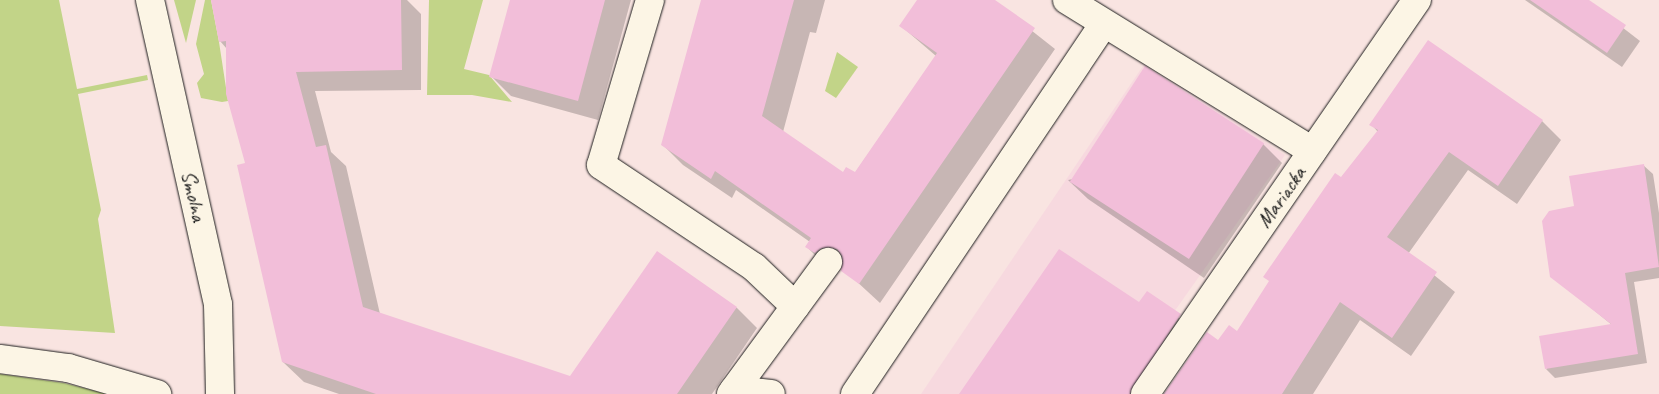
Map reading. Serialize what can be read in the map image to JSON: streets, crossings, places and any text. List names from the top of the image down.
{
  "streets": {
    "street": ["Smolna", "Mariacka"]
  }
}
